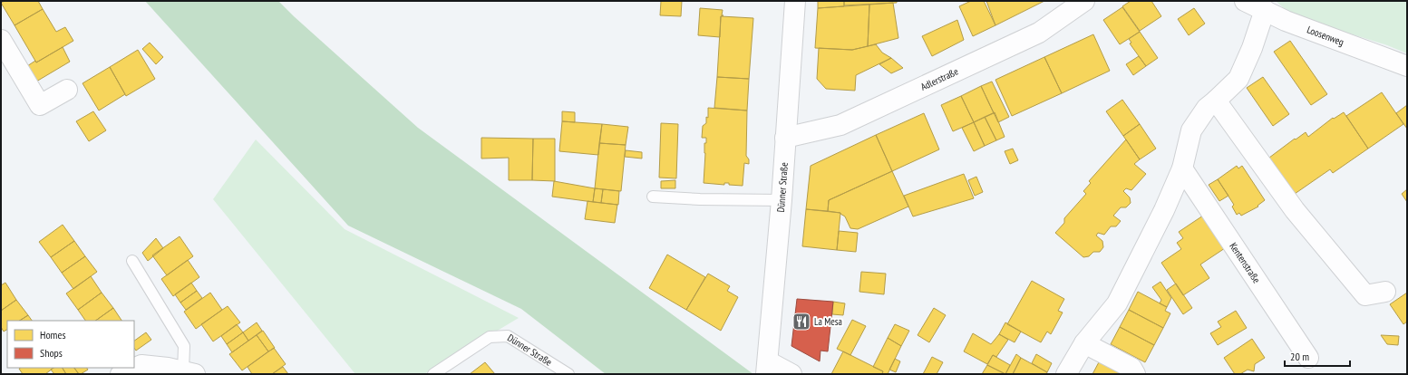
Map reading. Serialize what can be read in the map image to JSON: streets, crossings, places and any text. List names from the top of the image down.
{
  "streets": {
    "street": [
      "Loosenweg",
      "Adlerstraße",
      "Dünner Straße",
      "Kentenstraße"
    ]
  },
  "crossings": [
    ["Adlerstraße", "Dünner Straße"]
  ],
  "places": {
    "restaurant": ["La Mesa"]
  },
  "legend": ["Homes", "Shops"],
  "scale_bar": "20 m"
}
